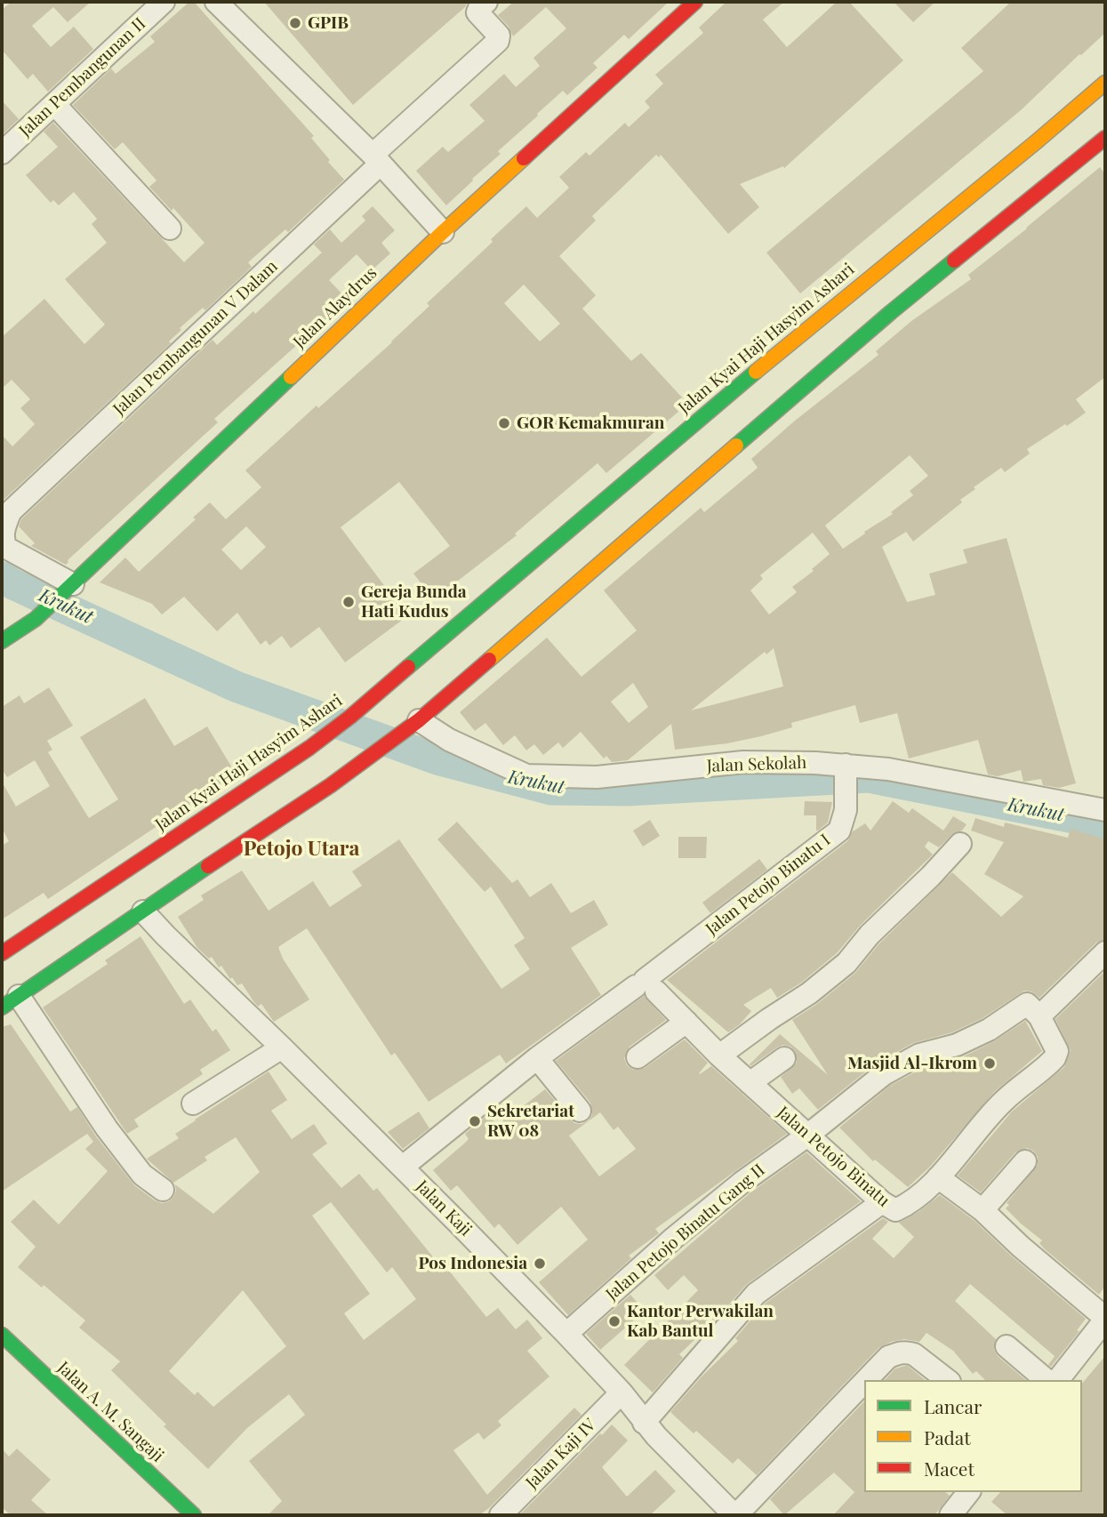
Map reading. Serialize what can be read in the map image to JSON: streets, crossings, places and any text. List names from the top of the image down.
{
  "streets": {
    "main road": ["Jalan Alaydrus", "Jalan Kyai Haji Hasyim Ashari", "Jalan A. M. Sangaji"],
    "street": [
      "Jalan Pembangunan II",
      "Jalan Pembangunan V Dalam",
      "Jalan Sekolah",
      "Jalan Petojo Binatu I",
      "Jalan Petojo Binatu",
      "Jalan Kaji",
      "Jalan Petojo Binatu Gang II",
      "Jalan Kaji IV"
    ]
  },
  "crossings": [
    ["Jalan Alaydrus", "Jalan Pembangunan V Dalam"],
    ["Jalan Sekolah", "Jalan Petojo Binatu I"],
    ["Jalan Petojo Binatu I", "Jalan Petojo Binatu"],
    ["Jalan Petojo Binatu I", "Jalan Kaji"],
    ["Jalan Petojo Binatu", "Jalan Petojo Binatu Gang II"],
    ["Jalan Kaji", "Jalan Petojo Binatu Gang II"],
    ["Jalan Kaji", "Jalan Kaji IV"]
  ],
  "districts": ["Petojo Utara"],
  "water": ["Krukut"],
  "places": [
    "GPIB",
    "GOR Kemakmuran",
    "Gereja Bunda Hati Kudus",
    "Masjid Al-Ikrom",
    "Sekretariat RW 08",
    "Pos Indonesia",
    "Kantor Perwakilan Kab Bantul"
  ],
  "legend": ["Lancar", "Padat", "Macet"]
}
